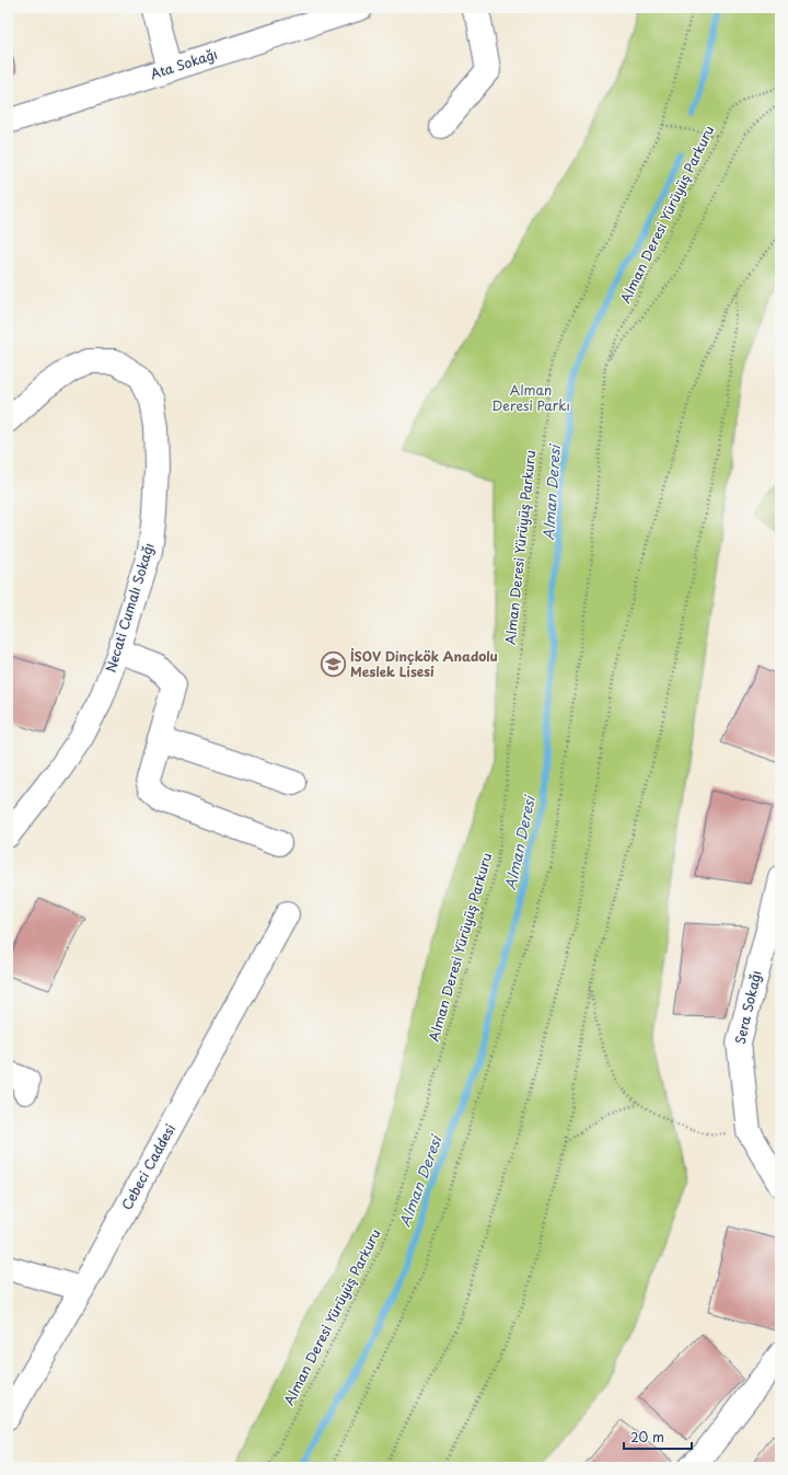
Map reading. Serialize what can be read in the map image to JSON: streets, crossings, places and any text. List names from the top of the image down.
{
  "streets": {
    "street": [
      "Ata Sokağı",
      "Necati Cumalı Sokağı",
      "Sera Sokağı",
      "Cebeci Caddesi"
    ],
    "path": ["Alman Deresi Yürüyüş Parkuru"]
  },
  "water": ["Alman Deresi"],
  "parks": ["Alman Deresi Parkı"],
  "places": {
    "school or university": ["İSOV Dinçkök Anadolu Meslek Lisesi"]
  },
  "scale_bar": "20 m"
}
